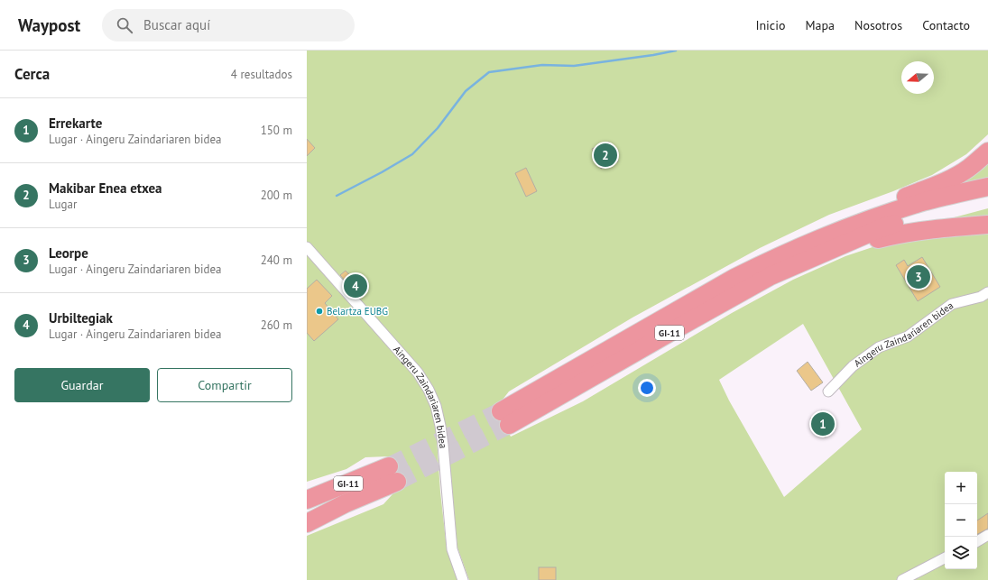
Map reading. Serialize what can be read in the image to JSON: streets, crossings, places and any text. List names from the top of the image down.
{
  "streets": {
    "highway": ["GI-11"],
    "street": ["Aingeru Zaindariaren bidea"]
  },
  "places": ["Belartza EUBG"],
  "north": "left",
  "page": {
    "header": "Waypost",
    "search": "Buscar aquí",
    "nav": [
      "Inicio",
      "Mapa",
      "Nosotros",
      "Contacto"
    ],
    "heading": ["Cerca", "4 resultados"],
    "list": [
      {
        "mark": "1",
        "name": "Errekarte",
        "note": "Lugar · Aingeru Zaindariaren bidea",
        "value": "150 m"
      },
      {
        "mark": "2",
        "name": "Makibar Enea etxea",
        "note": "Lugar",
        "value": "200 m"
      },
      {
        "mark": "3",
        "name": "Leorpe",
        "note": "Lugar · Aingeru Zaindariaren bidea",
        "value": "240 m"
      },
      {
        "mark": "4",
        "name": "Urbiltegiak",
        "note": "Lugar · Aingeru Zaindariaren bidea",
        "value": "260 m"
      }
    ],
    "pins": [
      "2",
      "3",
      "4",
      "1"
    ],
    "buttons": ["Guardar", "Compartir"],
    "map_buttons": ["+", "−"]
  }
}
